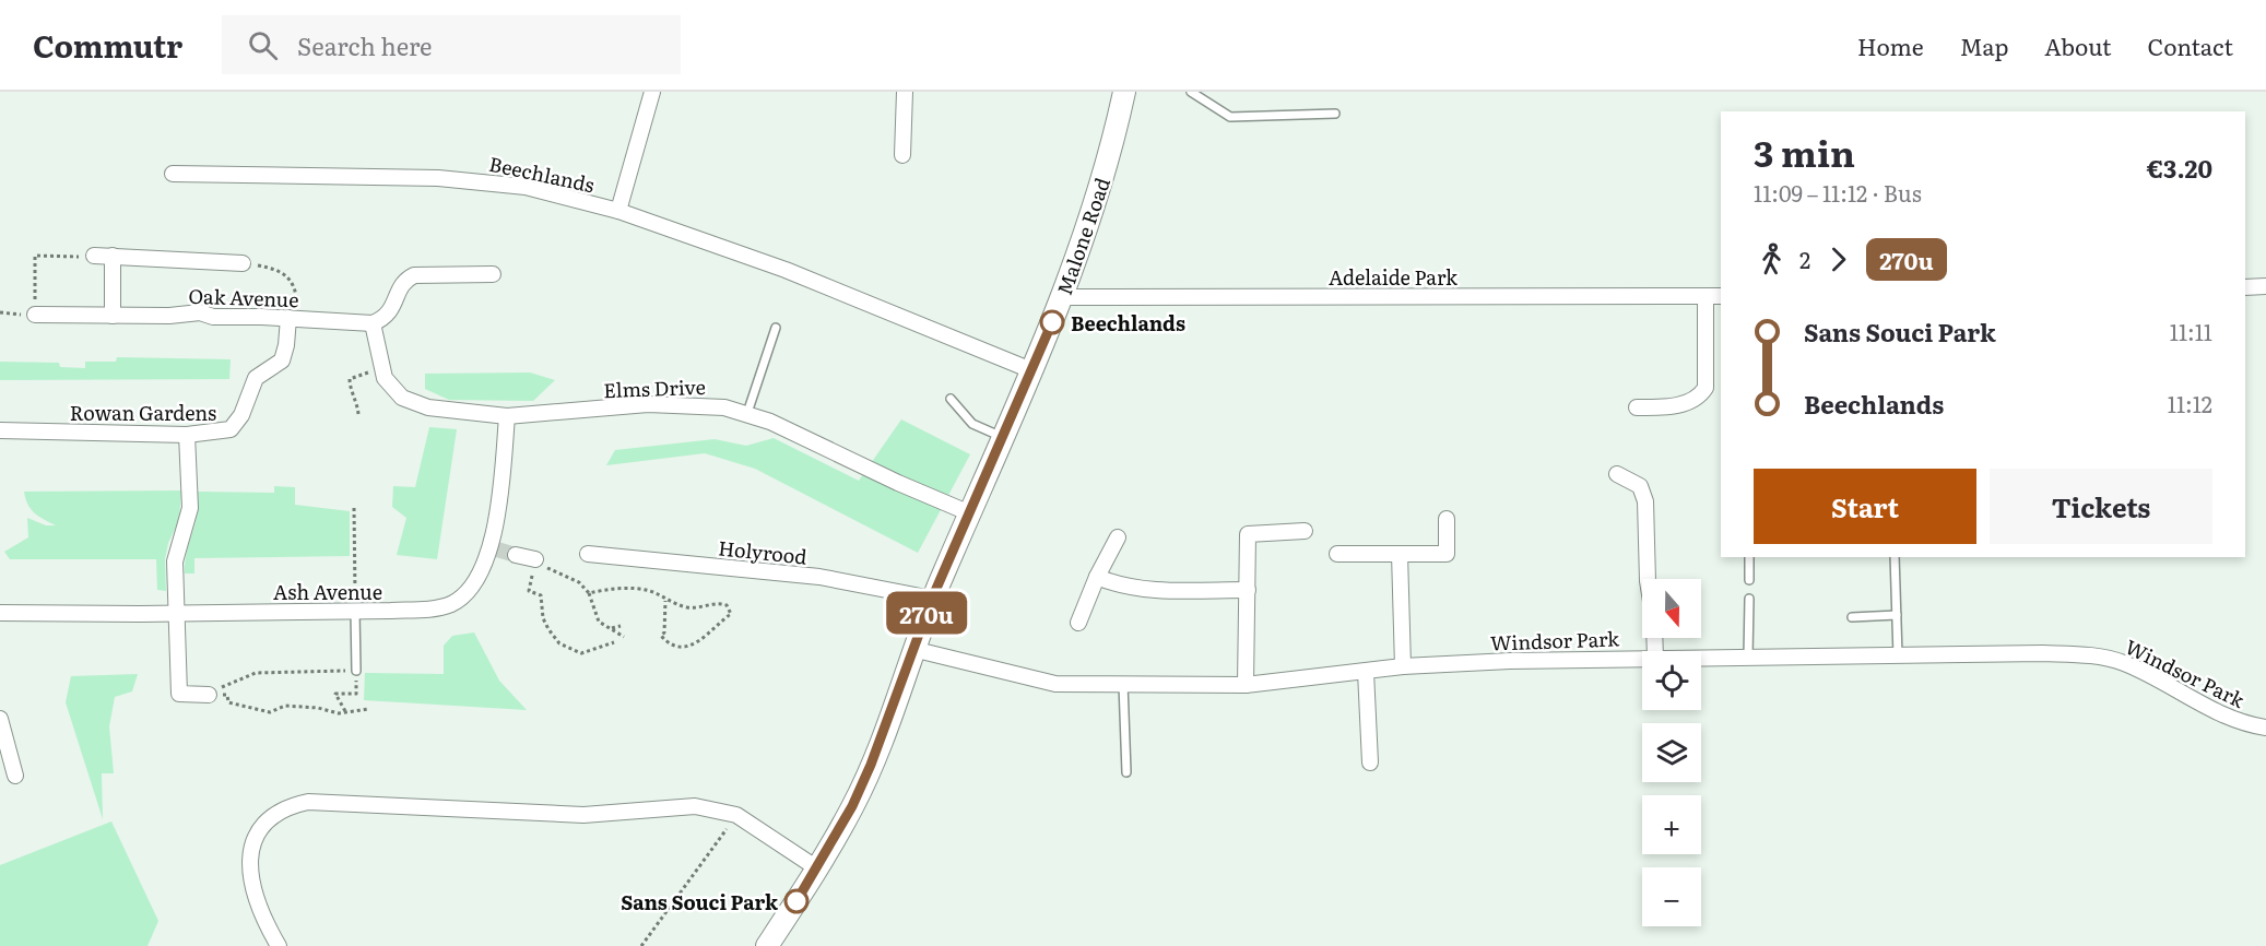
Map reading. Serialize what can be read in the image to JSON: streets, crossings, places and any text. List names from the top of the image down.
{
  "streets": {
    "main road": ["Malone Road"],
    "street": [
      "Beechlands",
      "Adelaide Park",
      "Oak Avenue",
      "Elms Drive",
      "Rowan Gardens",
      "Holyrood",
      "Ash Avenue",
      "Windsor Park"
    ]
  },
  "crossings": [
    ["Beechlands", "Malone Road"],
    ["Malone Road", "Adelaide Park"],
    ["Malone Road", "Elms Drive"],
    ["Malone Road", "Holyrood"],
    ["Malone Road", "Windsor Park"],
    ["Oak Avenue", "Elms Drive"],
    ["Oak Avenue", "Rowan Gardens"],
    ["Elms Drive", "Ash Avenue"]
  ],
  "places": ["Beechlands", "Sans Souci Park"],
  "lines": ["bus line 270u"],
  "north": "bottom",
  "page": {
    "header": "Commutr",
    "search": "Search here",
    "nav": [
      "Home",
      "Map",
      "About",
      "Contact"
    ],
    "on_map": "270u",
    "heading": ["3 min", "11:09 – 11:12 · Bus", "€3.20"],
    "legs": ["2", "270u"],
    "list": [
      {
        "name": "Sans Souci Park",
        "value": "11:11"
      },
      {
        "name": "Beechlands",
        "value": "11:12"
      }
    ],
    "buttons": ["Start", "Tickets"],
    "map_buttons": ["+", "−"]
  }
}
